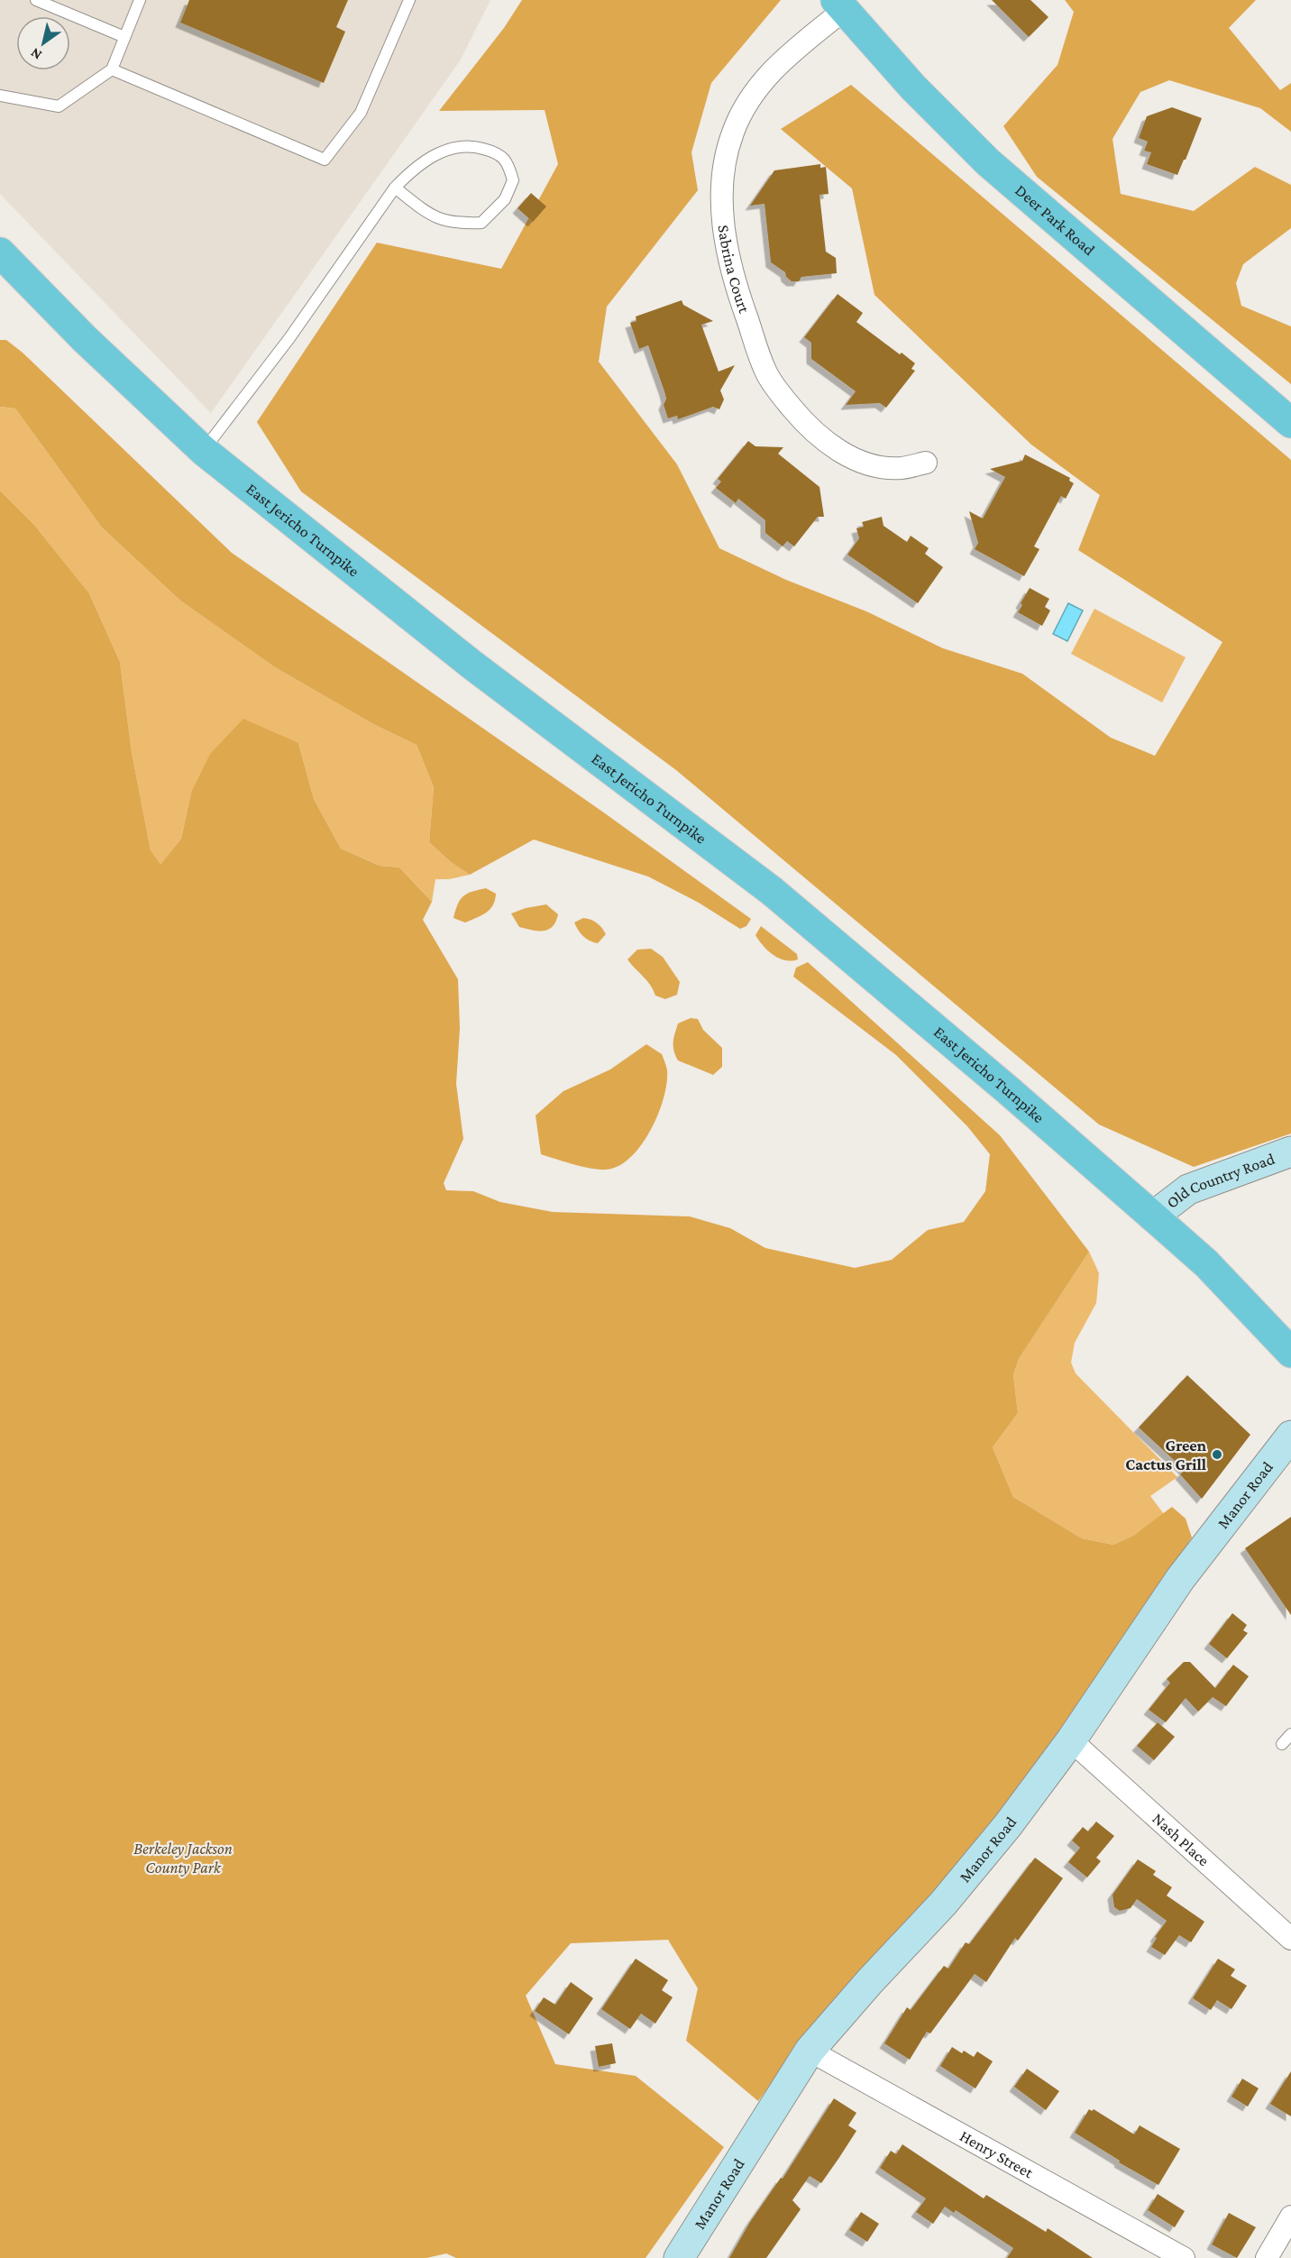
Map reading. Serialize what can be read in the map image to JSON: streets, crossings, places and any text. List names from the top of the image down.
{
  "streets": {
    "main road": ["Deer Park Road", "East Jericho Turnpike"],
    "street": [
      "Sabrina Court",
      "Old Country Road",
      "Manor Road",
      "Nash Place",
      "Henry Street"
    ]
  },
  "crossings": [
    ["Deer Park Road", "Sabrina Court"],
    ["East Jericho Turnpike", "Old Country Road"],
    ["Manor Road", "Nash Place"],
    ["Manor Road", "Henry Street"]
  ],
  "parks": ["Berkeley Jackson County Park"],
  "places": ["Green Cactus Grill"],
  "north": "bottom left"
}
